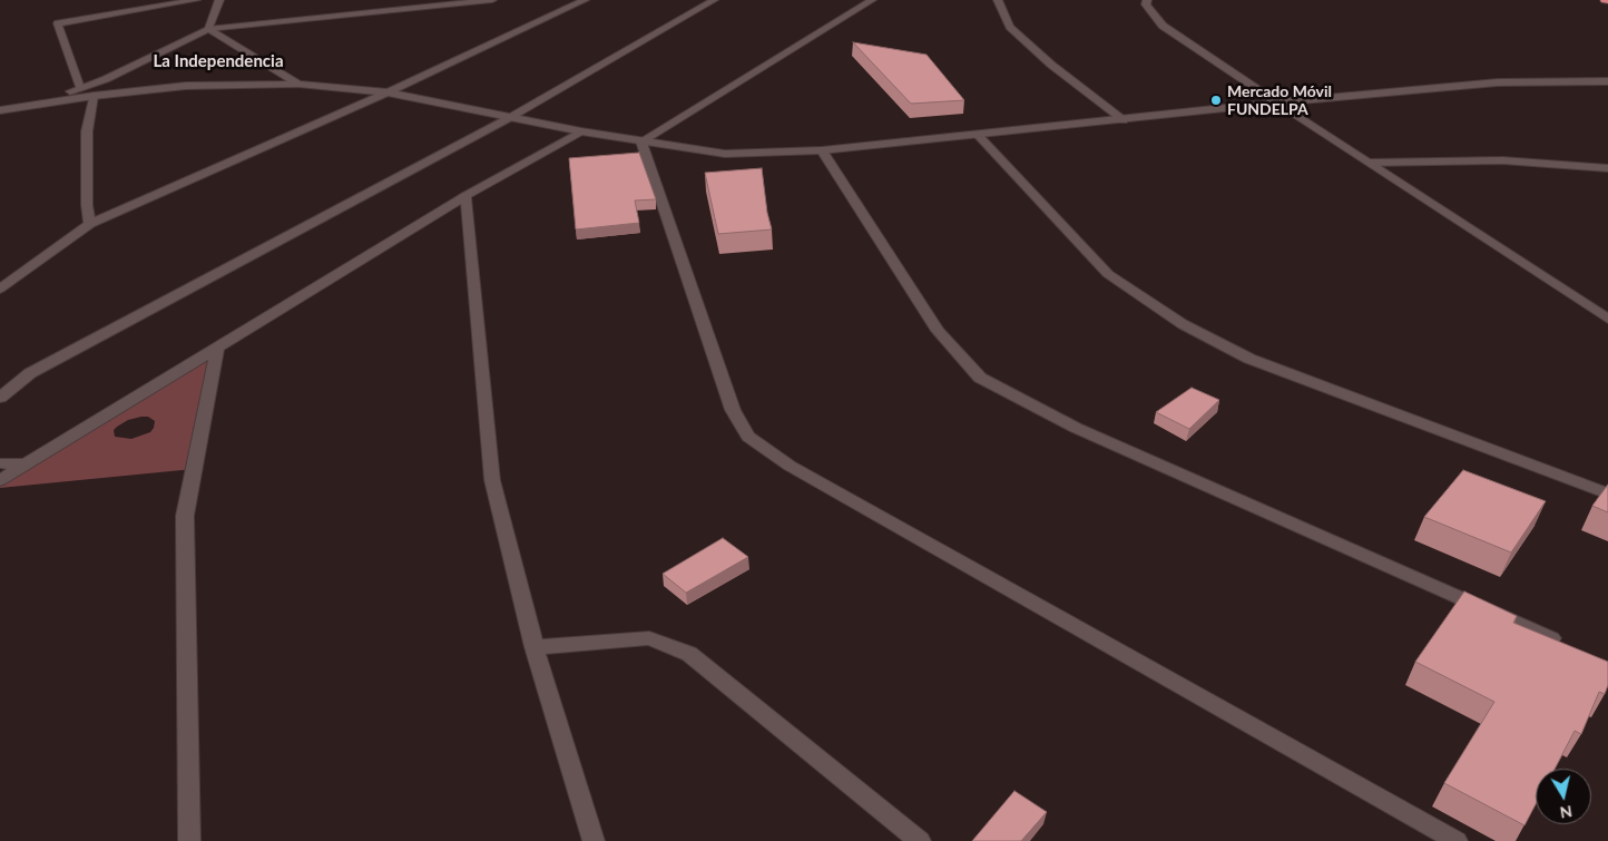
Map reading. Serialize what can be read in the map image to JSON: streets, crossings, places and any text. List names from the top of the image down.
{
  "districts": ["La Independencia"],
  "places": ["Mercado Móvil FUNDELPA"],
  "north": "bottom"
}
